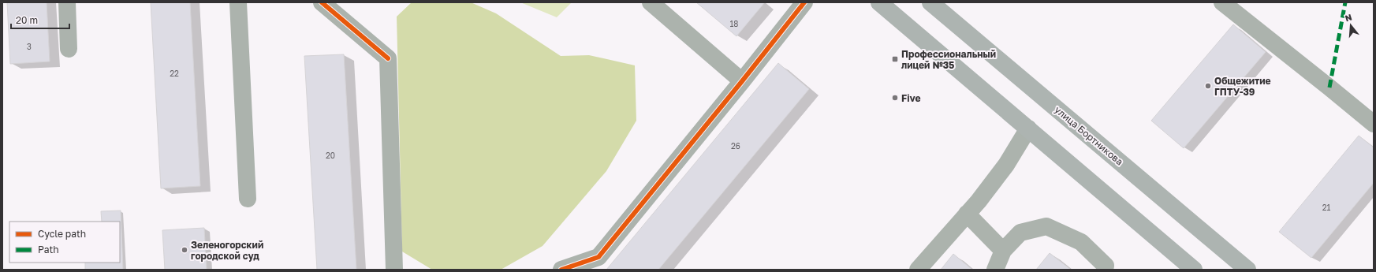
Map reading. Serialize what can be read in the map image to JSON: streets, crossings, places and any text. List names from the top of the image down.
{
  "streets": {
    "main road": ["улица Бортникова"]
  },
  "places": {
    "transit": ["Профессиональный лицей №35"],
    "other": ["Общежитие ГПТУ-39", "Five", "Зеленогорский городской суд"]
  },
  "house_numbers": [
    "18",
    "3",
    "22",
    "26",
    "20",
    "21"
  ],
  "legend": ["Cycle path", "Path"],
  "scale_bar": "20 m",
  "north": "top"
}
